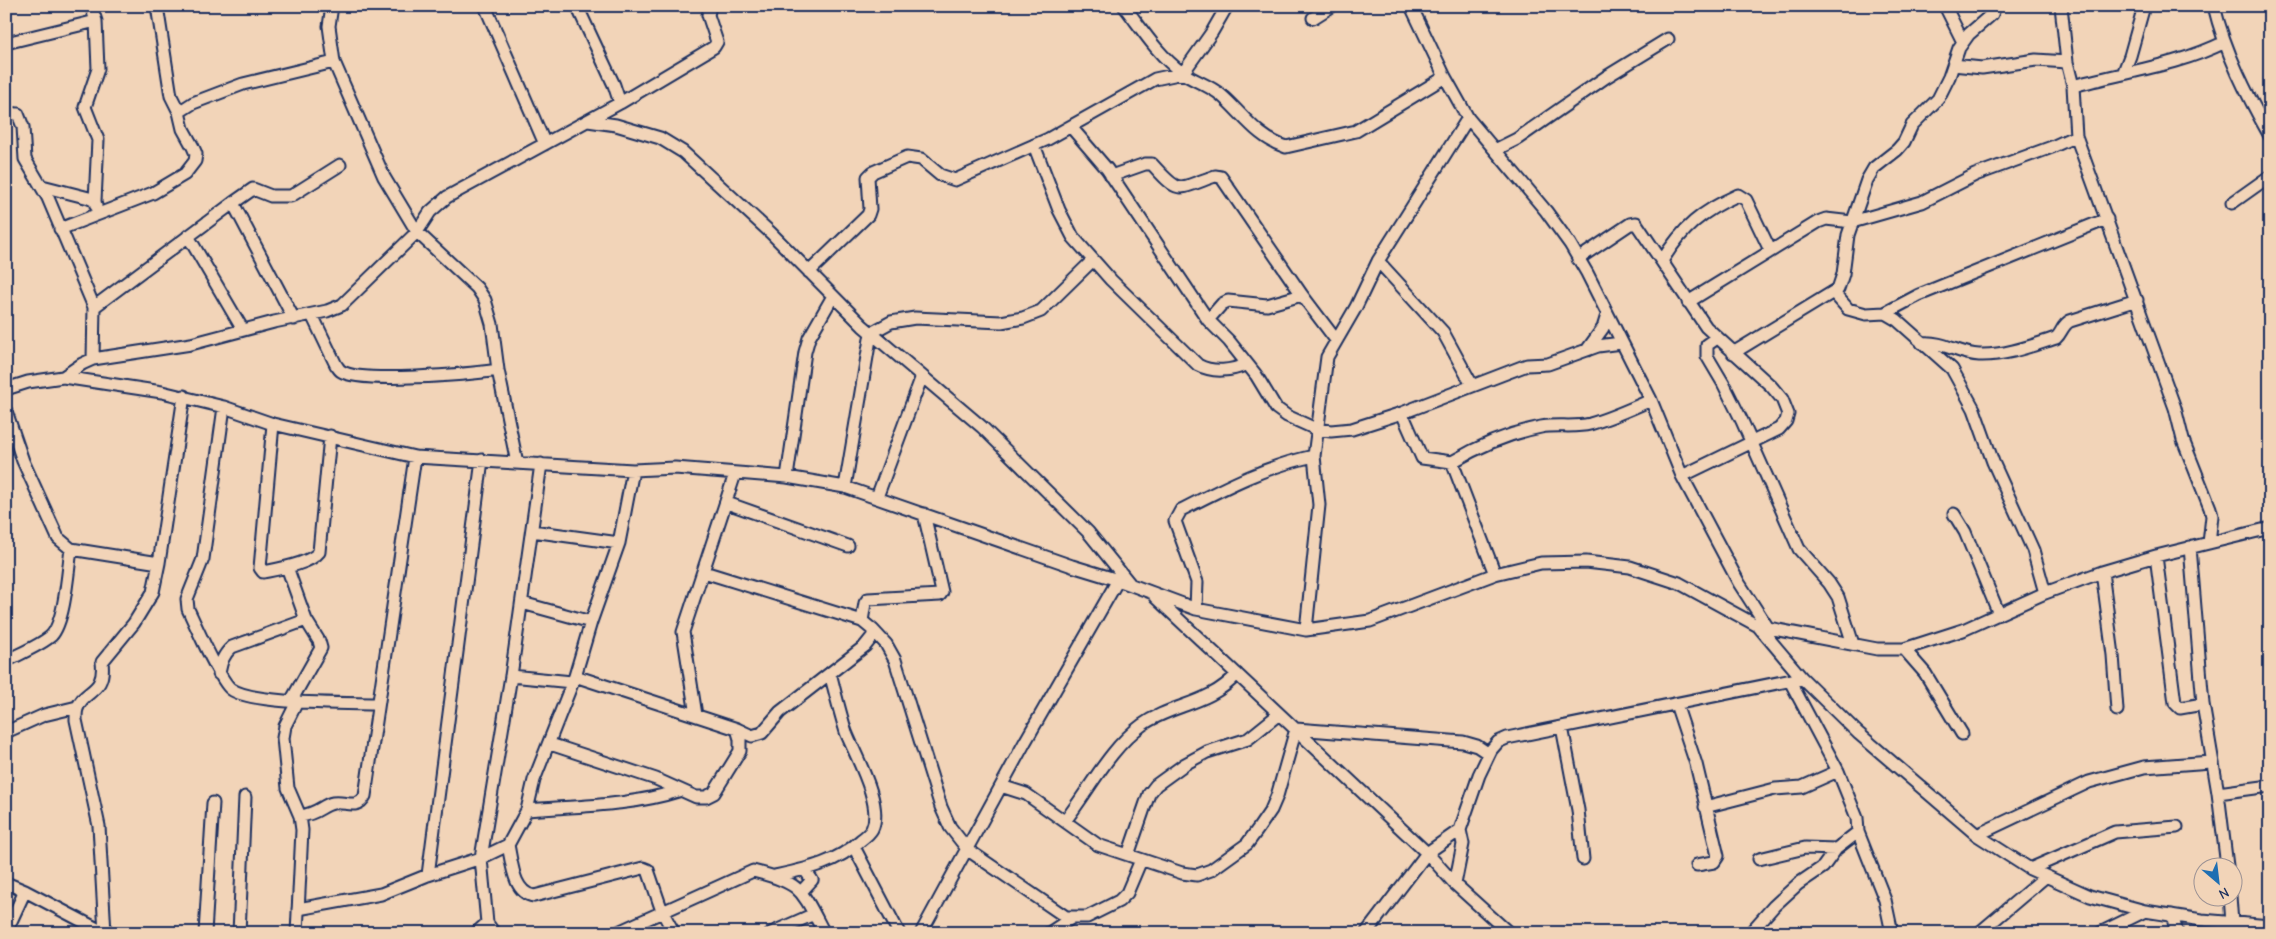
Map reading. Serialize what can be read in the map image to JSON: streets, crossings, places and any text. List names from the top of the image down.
{
  "north": "bottom right"
}
